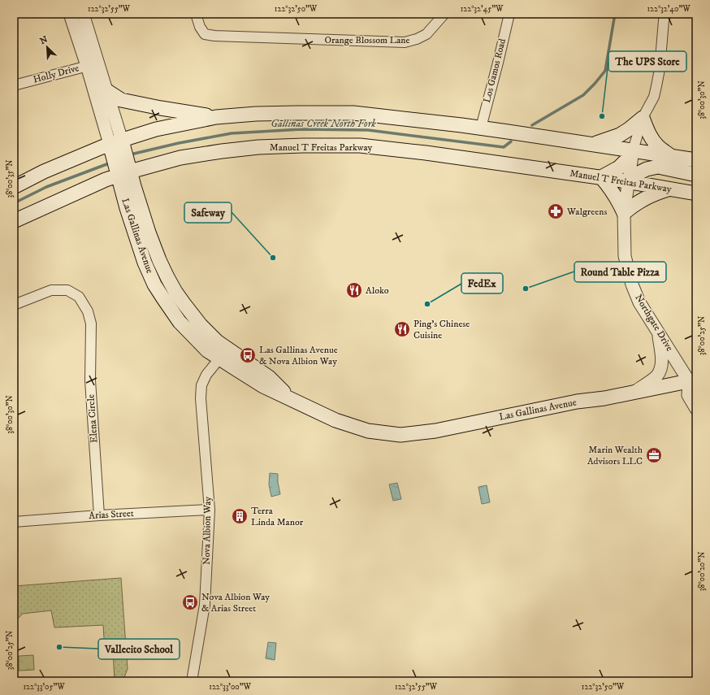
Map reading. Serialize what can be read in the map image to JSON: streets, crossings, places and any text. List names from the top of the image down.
{
  "streets": {
    "main road": ["Manuel T Freitas Parkway", "Las Gallinas Avenue"],
    "street": [
      "Orange Blossom Lane",
      "Los Gamos Road",
      "Holly Drive",
      "Northgate Drive",
      "Elena Circle",
      "Arias Street",
      "Nova Albion Way"
    ]
  },
  "crossings": [
    ["Los Gamos Road", "Manuel T Freitas Parkway"],
    ["Holly Drive", "Las Gallinas Avenue"],
    ["Manuel T Freitas Parkway", "Las Gallinas Avenue"],
    ["Manuel T Freitas Parkway", "Northgate Drive"],
    ["Las Gallinas Avenue", "Northgate Drive"],
    ["Las Gallinas Avenue", "Nova Albion Way"],
    ["Elena Circle", "Arias Street"],
    ["Arias Street", "Nova Albion Way"]
  ],
  "water": ["Gallinas Creek North Fork"],
  "places": {
    "other": [
      "The UPS Store",
      "Safeway",
      "Round Table Pizza",
      "FedEx",
      "Vallecito School"
    ],
    "pharmacy": ["Walgreens"],
    "restaurant": ["Aloko", "Ping's Chinese Cuisine"],
    "bus stop": ["Las Gallinas Avenue & Nova Albion Way", "Nova Albion Way & Arias Street"],
    "office": ["Marin Wealth Advisors LLC"],
    "building": ["Terra Linda Manor"]
  },
  "north": "top left",
  "coordinates": [
    "122°32'55\"W",
    "122°32'50\"W",
    "122°32'45\"W",
    "122°32'40\"W",
    "38°00'30\"N",
    "38°00'35\"N",
    "38°00'25\"N",
    "38°00'20\"N",
    "122°33'05\"W",
    "122°33'00\"W"
  ]
}
